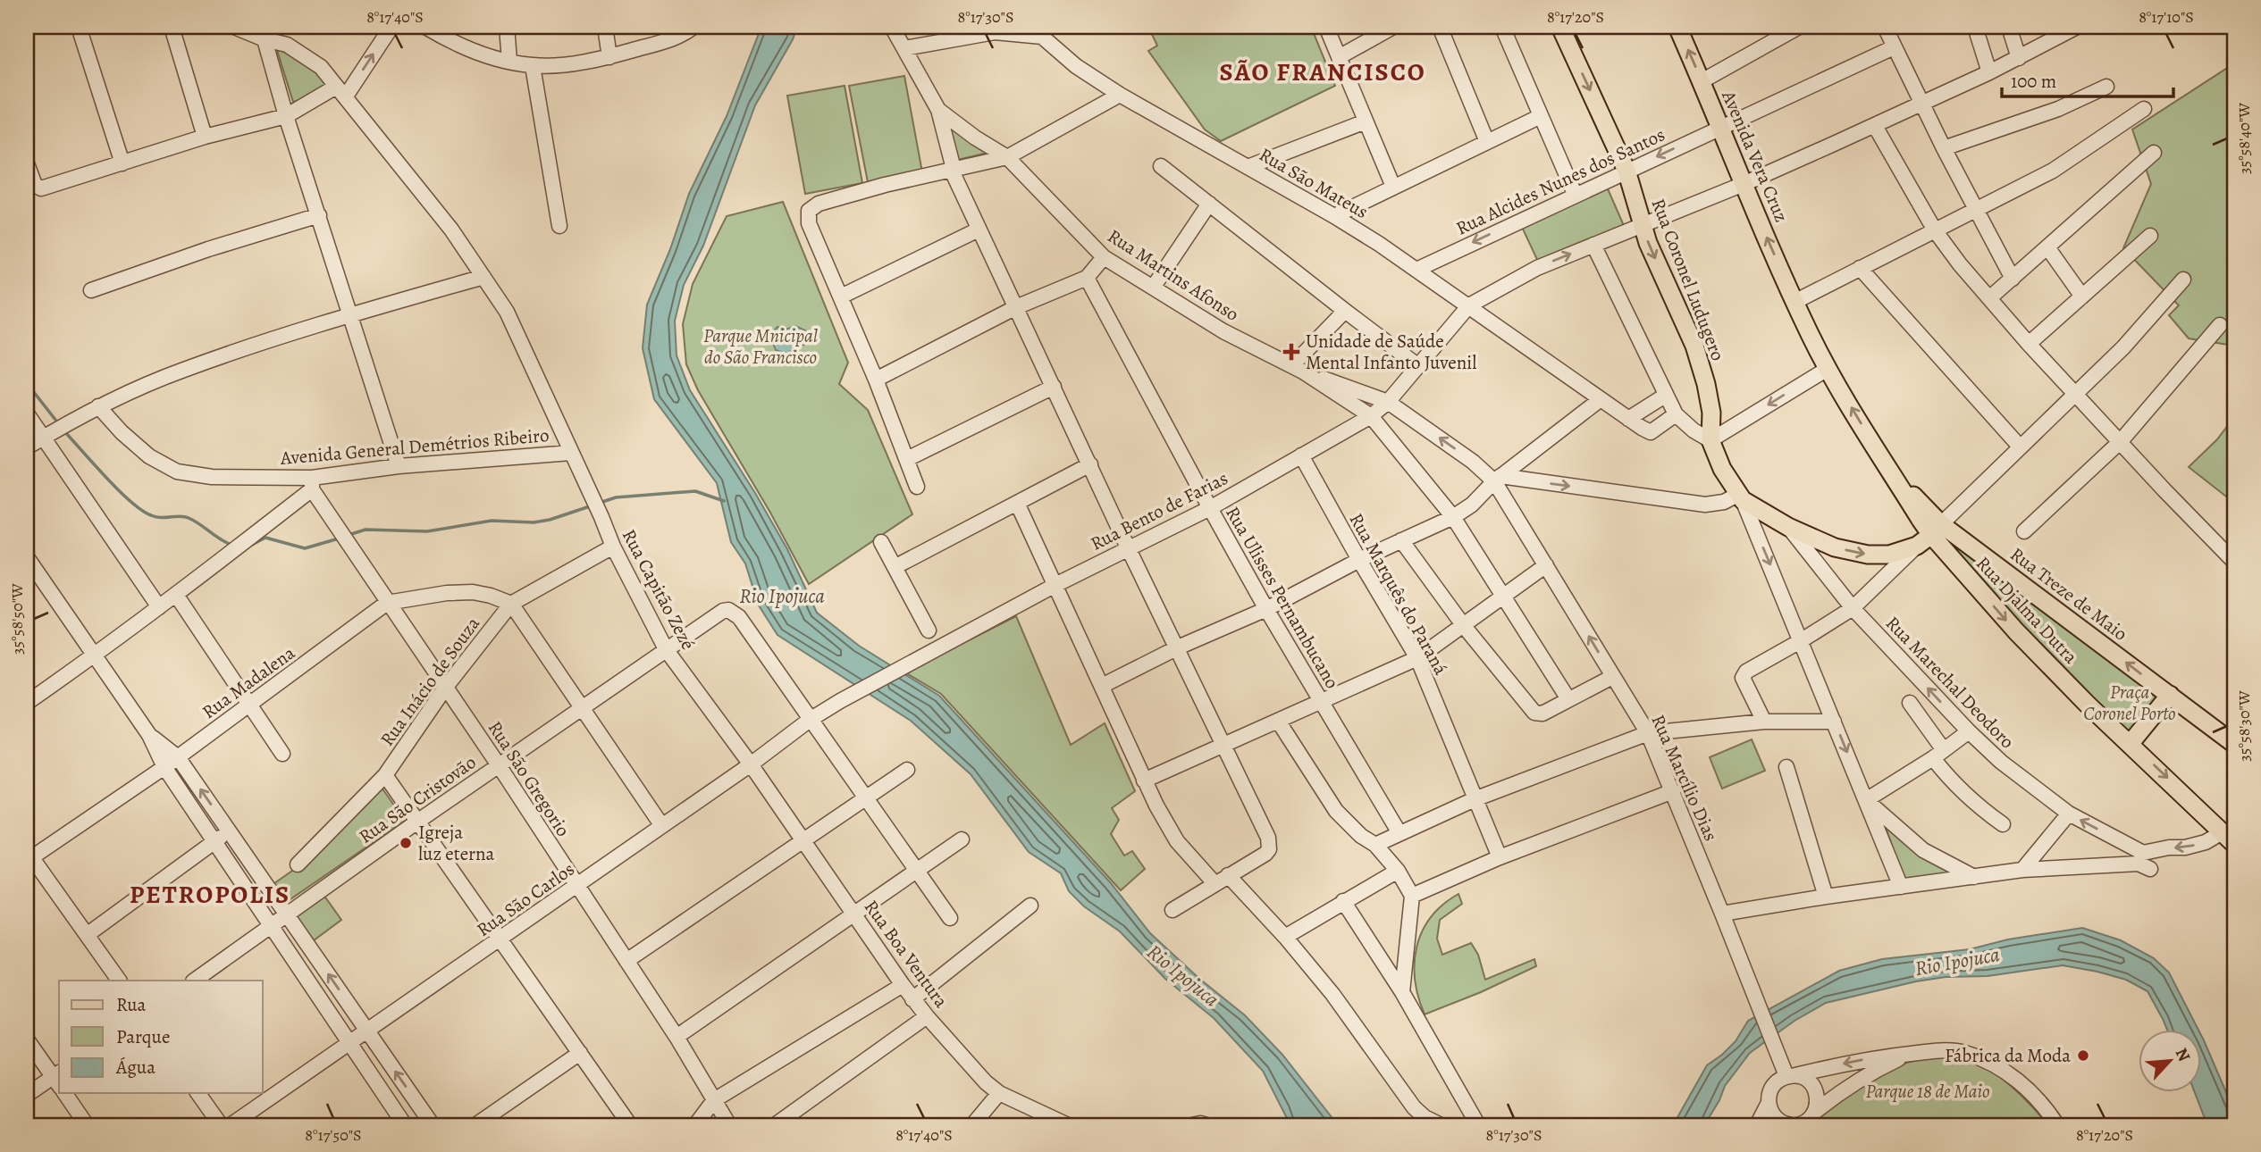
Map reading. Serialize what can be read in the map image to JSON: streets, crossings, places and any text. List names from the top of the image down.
{
  "streets": {
    "main road": [
      "Avenida Vera Cruz",
      "Rua Coronel Ludugero",
      "Rua Treze de Maio",
      "Rua Djalma Dutra"
    ],
    "street": [
      "Rua Alcides Nunes dos Santos",
      "Rua São Mateus",
      "Rua Martins Afonso",
      "Avenida General Demétrios Ribeiro",
      "Rua Bento de Farias",
      "Rua Capitão Zezé",
      "Rua Marquês do Paraná",
      "Rua Ulisses Pernambucano",
      "Rua Inácio de Souza",
      "Rua Madalena",
      "Rua Marechal Deodoro",
      "Rua Marcílio Dias",
      "Rua São Gregorio",
      "Rua São Cristovão",
      "Rua São Carlos",
      "Rua Boa Ventura"
    ]
  },
  "crossings": [
    ["Avenida Vera Cruz", "Rua Alcides Nunes dos Santos"],
    ["Avenida Vera Cruz", "Rua Treze de Maio"],
    ["Rua Alcides Nunes dos Santos", "Rua São Mateus"],
    ["Rua Alcides Nunes dos Santos", "Rua Coronel Ludugero"],
    ["Rua São Mateus", "Rua Martins Afonso"],
    ["Rua São Mateus", "Rua Bento de Farias"],
    ["Rua Martins Afonso", "Rua Bento de Farias"],
    ["Rua Martins Afonso", "Rua Marcílio Dias"],
    ["Avenida General Demétrios Ribeiro", "Rua Capitão Zezé"],
    ["Avenida General Demétrios Ribeiro", "Rua São Gregorio"],
    ["Rua Bento de Farias", "Rua Marquês do Paraná"],
    ["Rua Bento de Farias", "Rua Ulisses Pernambucano"],
    ["Rua Bento de Farias", "Rua São Carlos"],
    ["Rua Capitão Zezé", "Rua Inácio de Souza"],
    ["Rua Capitão Zezé", "Rua São Cristovão"],
    ["Rua Capitão Zezé", "Rua São Carlos"],
    ["Rua Capitão Zezé", "Rua Boa Ventura"],
    ["Rua Treze de Maio", "Rua Djalma Dutra"],
    ["Rua Djalma Dutra", "Rua Marechal Deodoro"],
    ["Rua Inácio de Souza", "Rua Madalena"],
    ["Rua Inácio de Souza", "Rua São Gregorio"],
    ["Rua Madalena", "Rua São Gregorio"],
    ["Rua São Gregorio", "Rua São Cristovão"],
    ["Rua São Gregorio", "Rua São Carlos"],
    ["Rua São Cristovão", "Rua São Carlos"],
    ["Rua São Carlos", "Rua Boa Ventura"]
  ],
  "one_way": [
    "Avenida Vera Cruz",
    "Rua Coronel Ludugero",
    "Rua Treze de Maio",
    "Rua Djalma Dutra",
    "Rua Marechal Deodoro"
  ],
  "districts": ["SÃO FRANCISCO", "PETROPOLIS"],
  "water": ["Rio Ipojuca"],
  "parks": ["Parque Mnicipal do São Francisco", "Praça Coronel Porto", "Parque 18 de Maio"],
  "places": {
    "health": ["Unidade de Saúde Mental Infanto Juvenil"],
    "other": ["Igreja luz eterna", "Fábrica da Moda"]
  },
  "legend": ["Rua", "Parque", "Água"],
  "scale_bar": "100 m",
  "north": "top right",
  "coordinates": [
    "8°17'40\"S",
    "8°17'30\"S",
    "8°17'20\"S",
    "8°17'10\"S",
    "35°58'40\"W",
    "35°58'50\"W",
    "35°58'30\"W",
    "8°17'50\"S"
  ]
}
